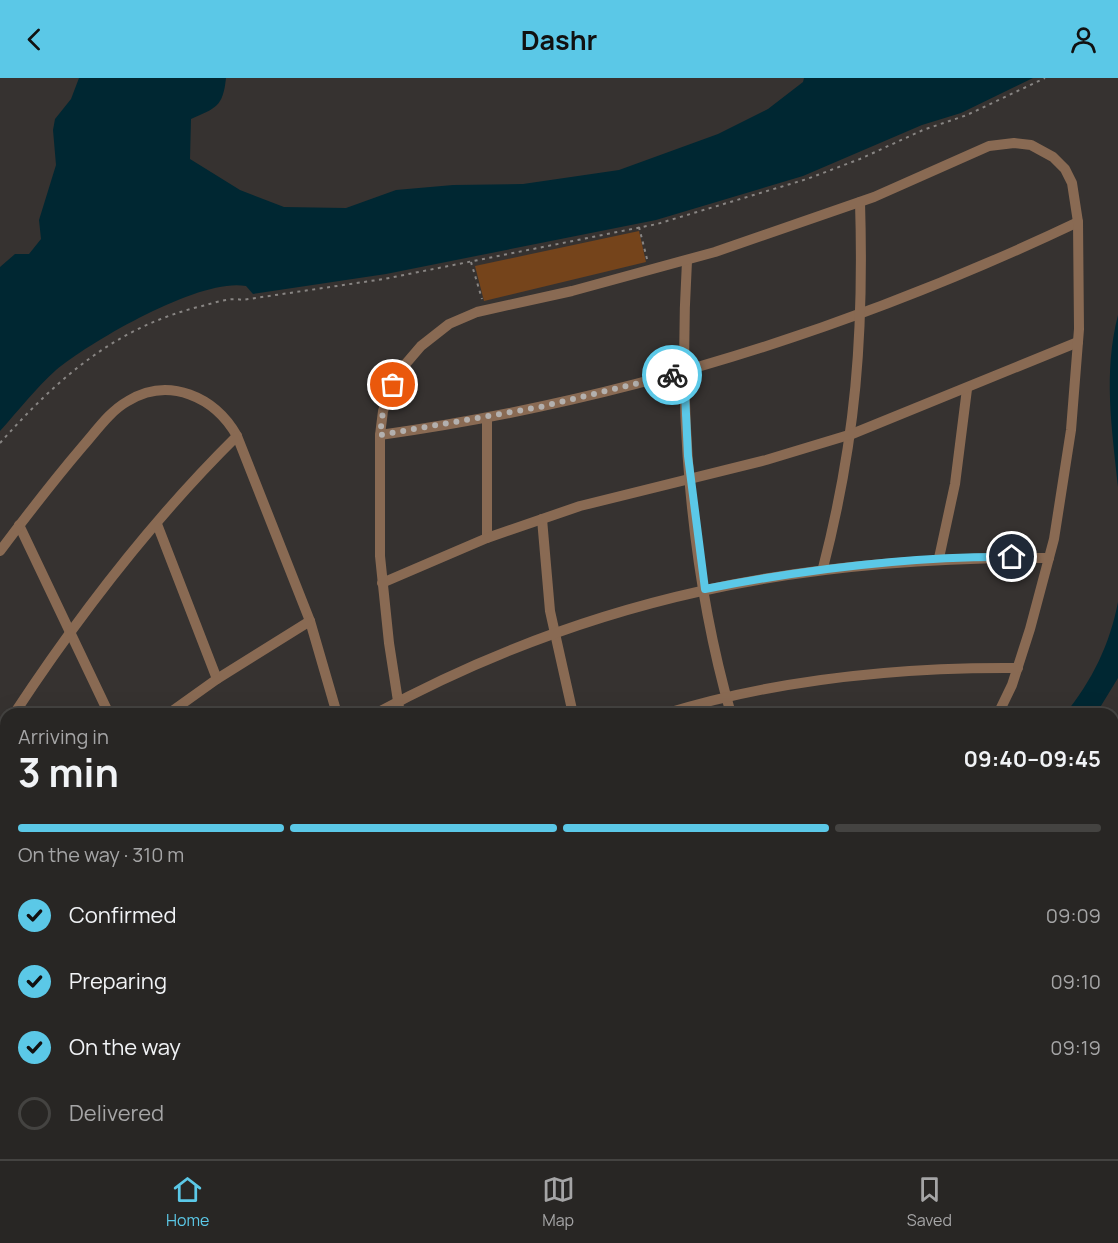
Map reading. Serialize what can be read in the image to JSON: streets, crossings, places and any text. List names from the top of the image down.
{
  "page": {
    "header": "Dashr",
    "heading": ["3 min", "Arriving in", "09:40–09:45"],
    "bar": "On the way · 310 m",
    "list": [
      ["Confirmed", "09:09"],
      ["Preparing", "09:10"],
      ["On the way", "09:19"],
      "Delivered"
    ],
    "tabs": ["Home", "Map", "Saved"]
  }
}
